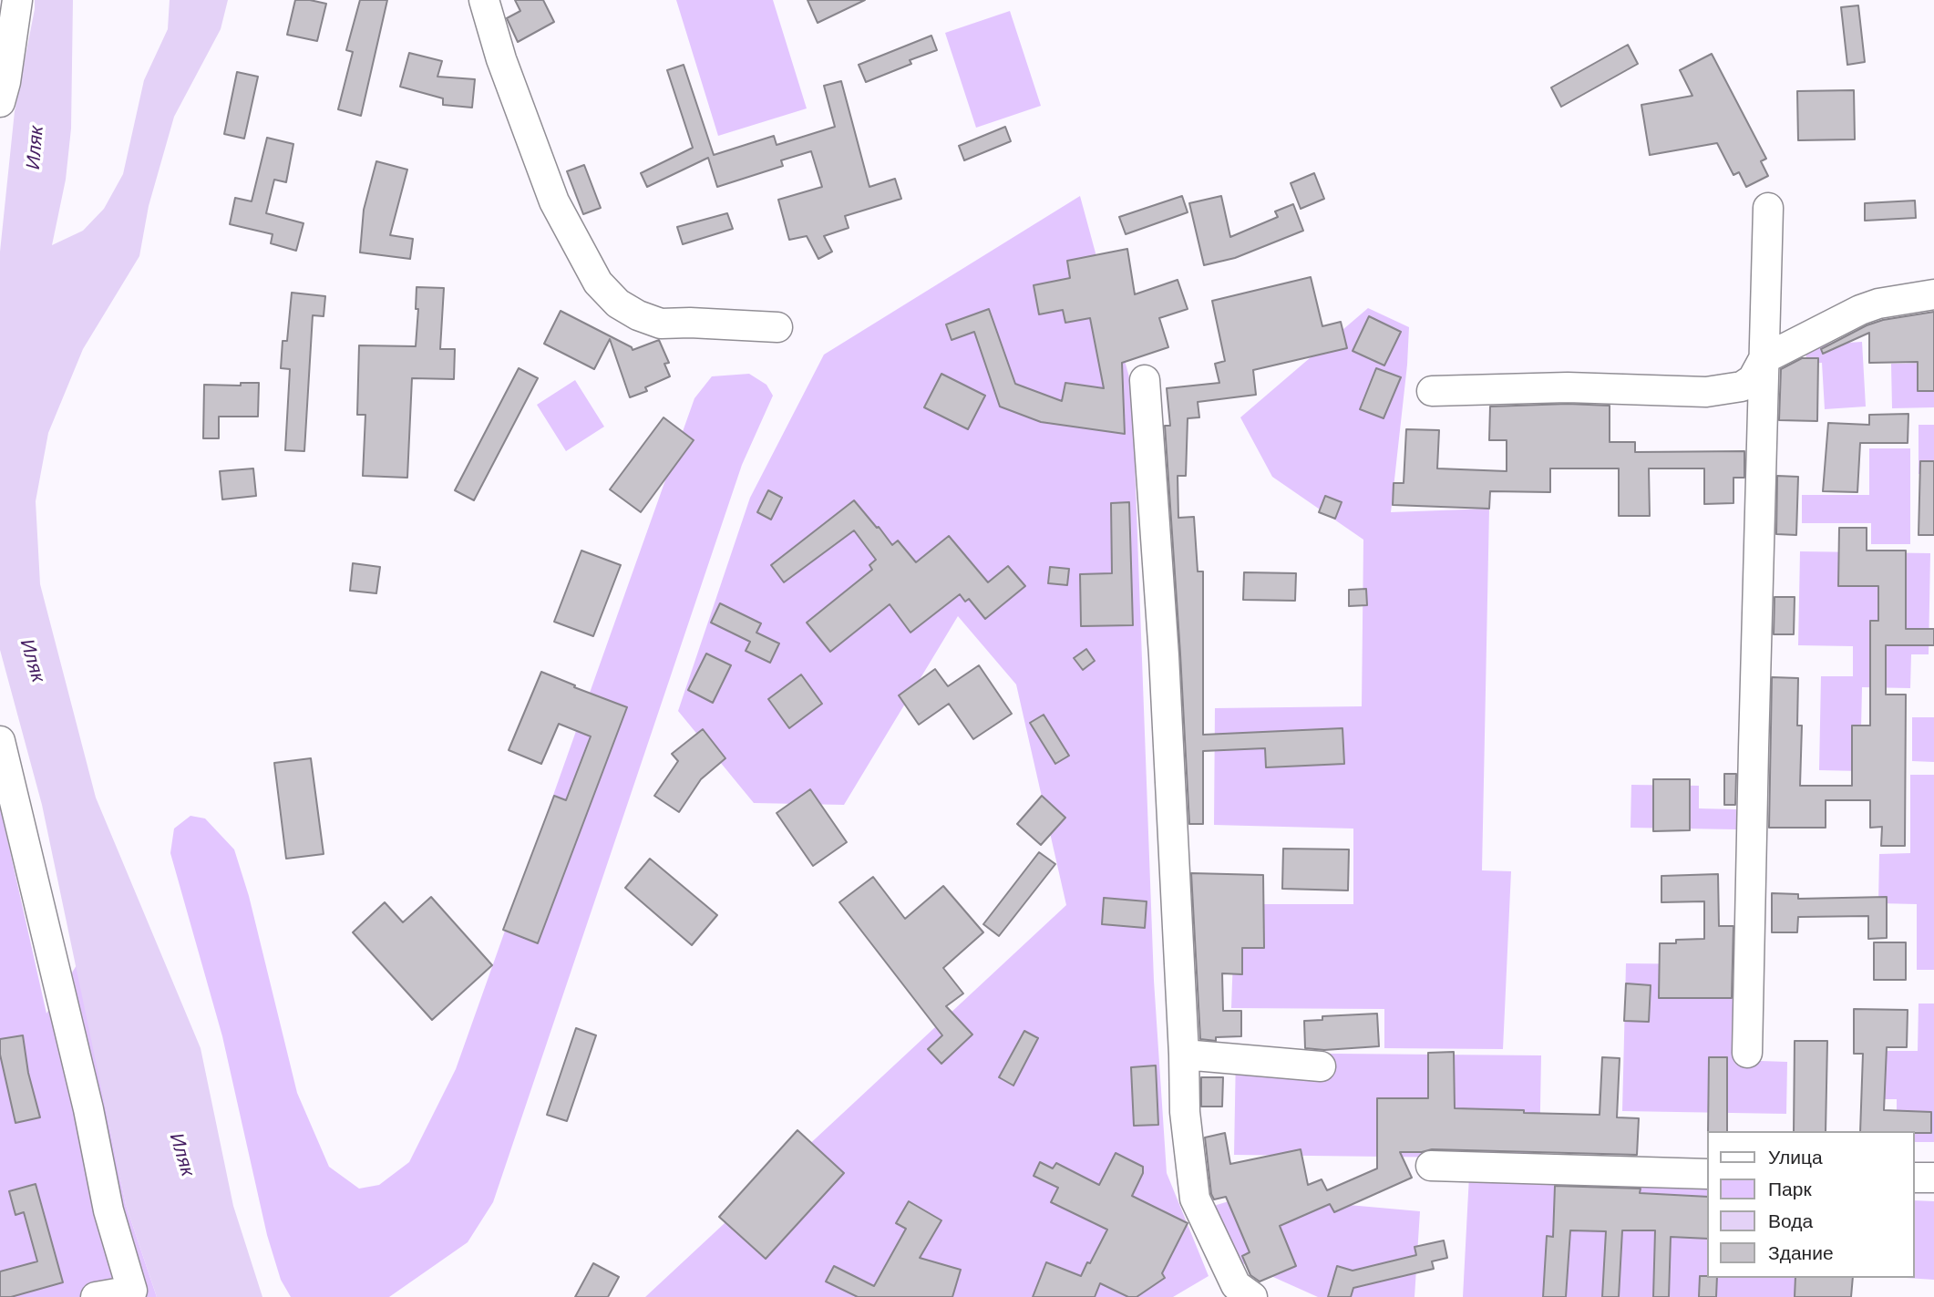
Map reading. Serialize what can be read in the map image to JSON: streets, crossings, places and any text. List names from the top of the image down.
{
  "water": ["Иляк"],
  "legend": [
    "Улица",
    "Парк",
    "Вода",
    "Здание"
  ]
}
